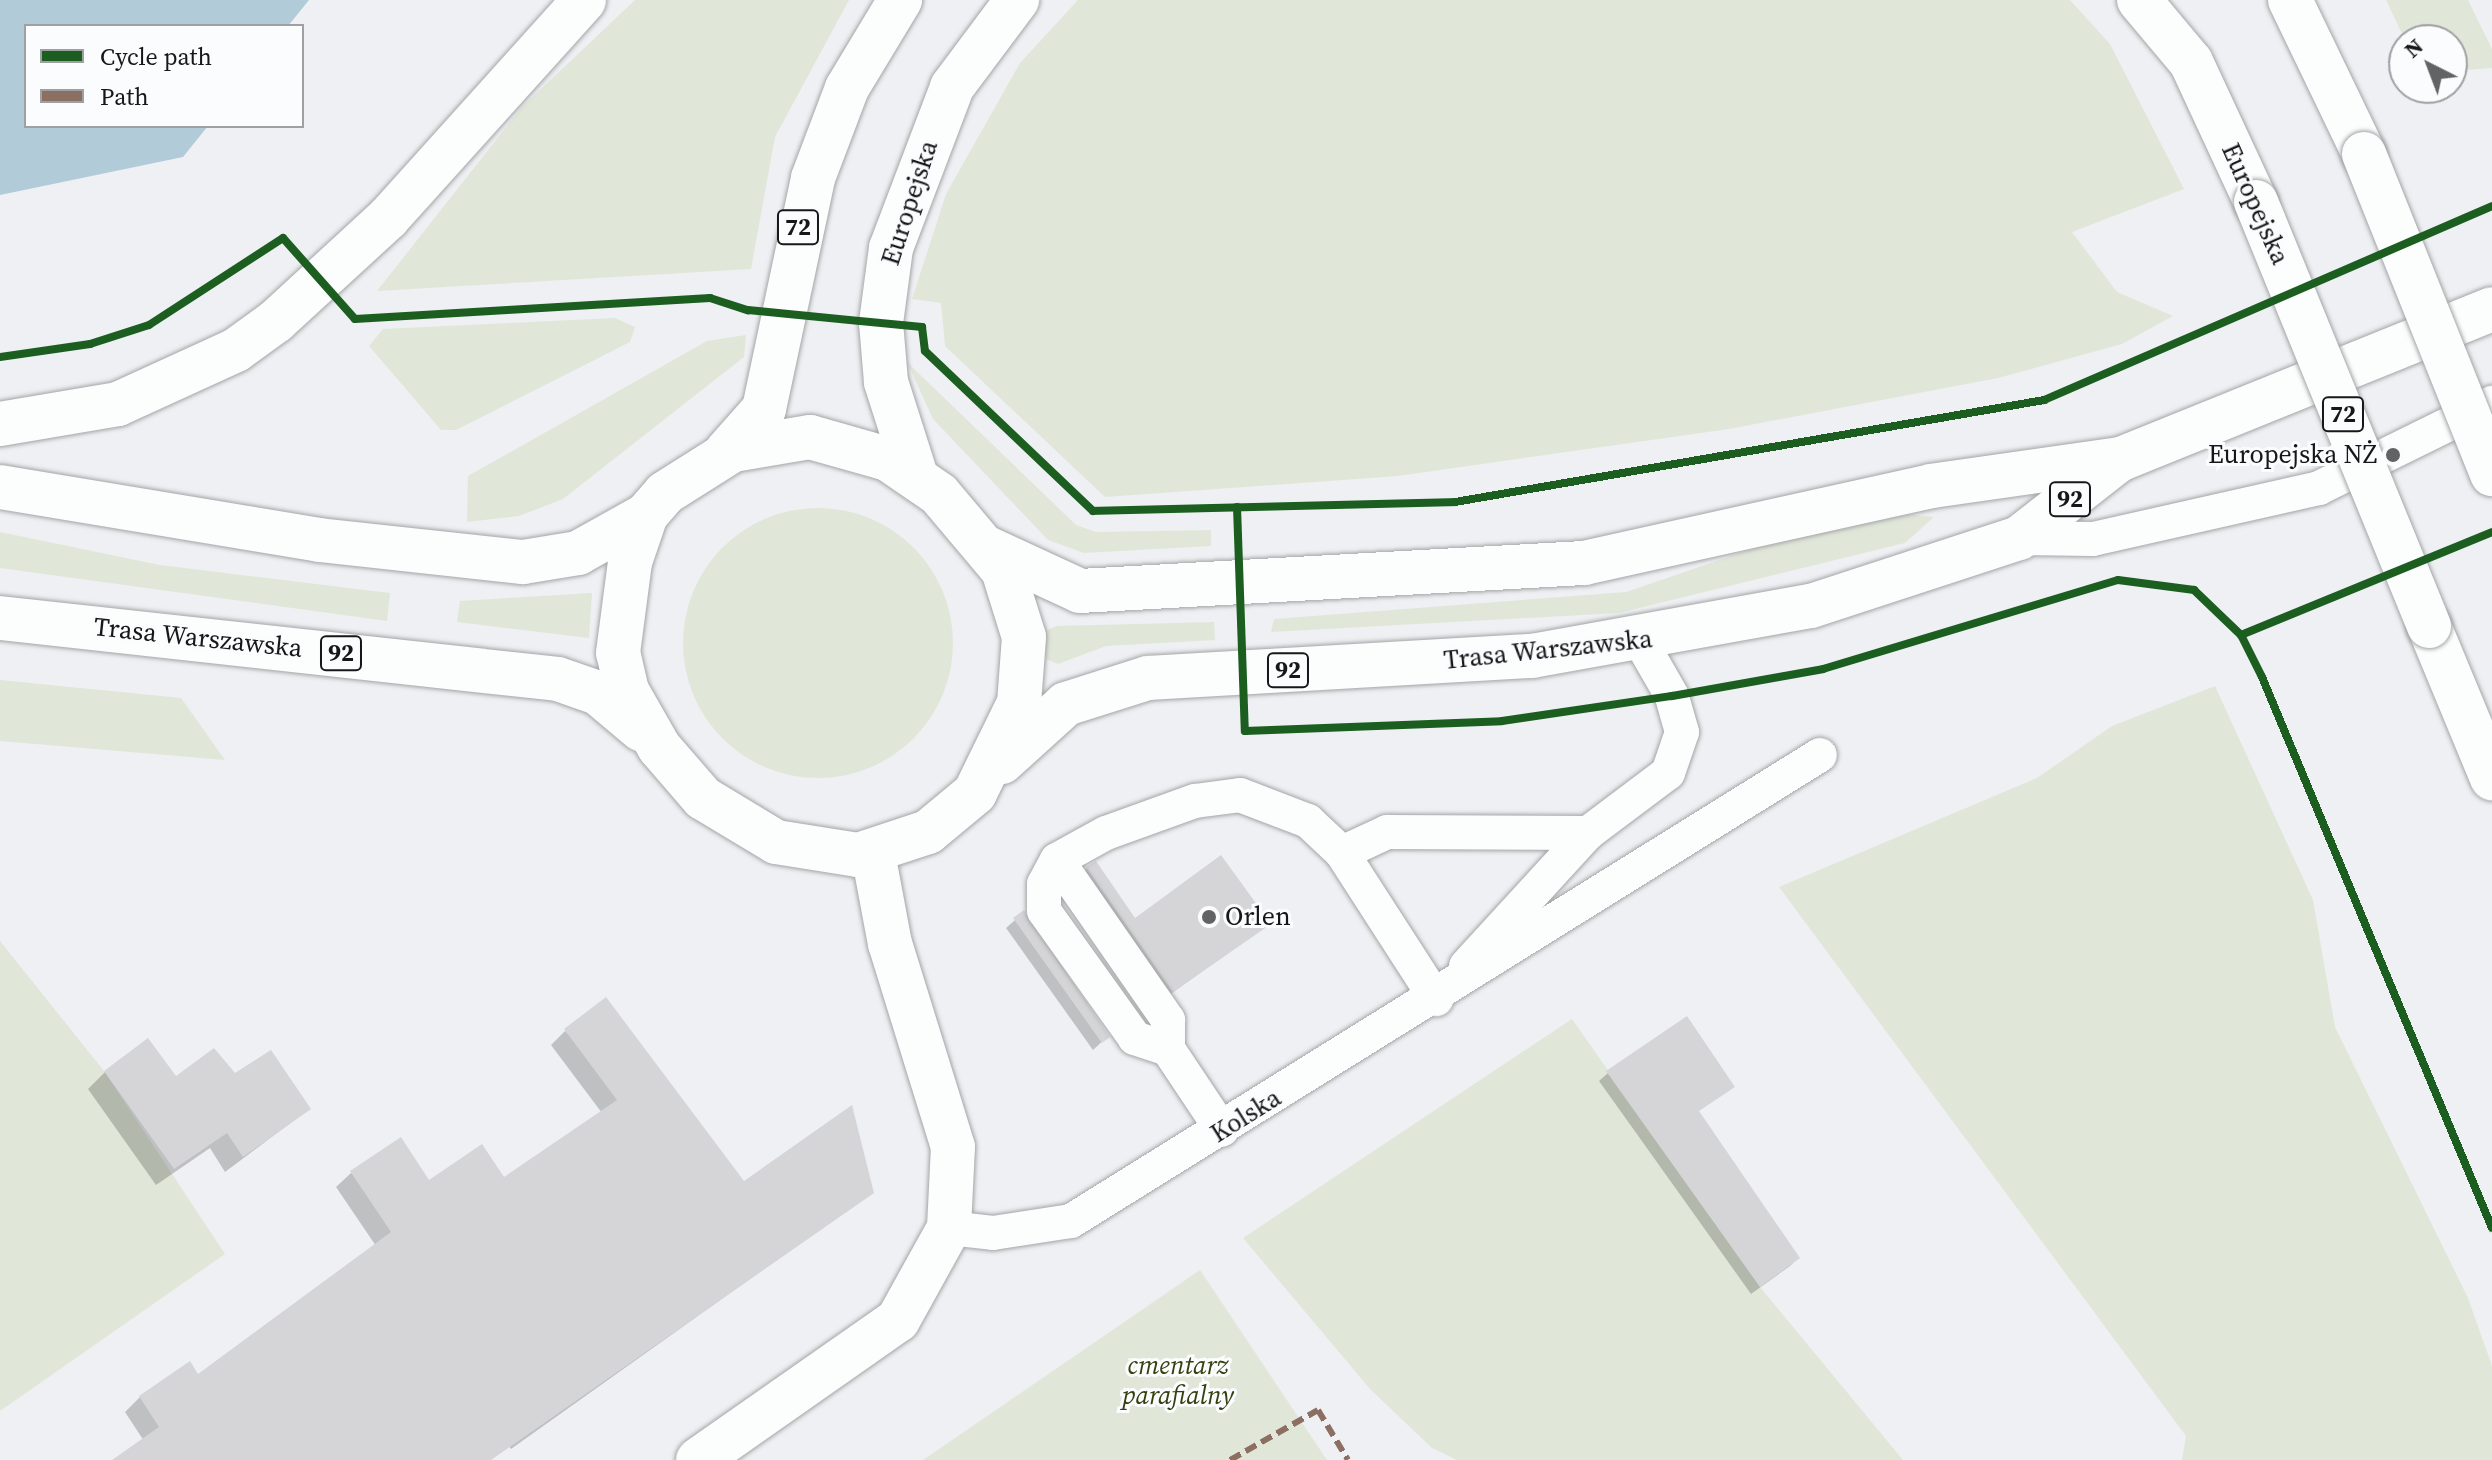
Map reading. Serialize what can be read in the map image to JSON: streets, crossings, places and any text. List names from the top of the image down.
{
  "streets": {
    "main road": [
      "Europejska",
      "72",
      "92",
      "Trasa Warszawska"
    ],
    "lane": ["Kolska"]
  },
  "crossings": [
    ["Europejska", "92"],
    ["72", "92"],
    ["92", "Trasa Warszawska"]
  ],
  "parks": ["cmentarz parafialny"],
  "places": ["Europejska NŻ", "Orlen"],
  "legend": ["Cycle path", "Path"],
  "north": "top left"
}
